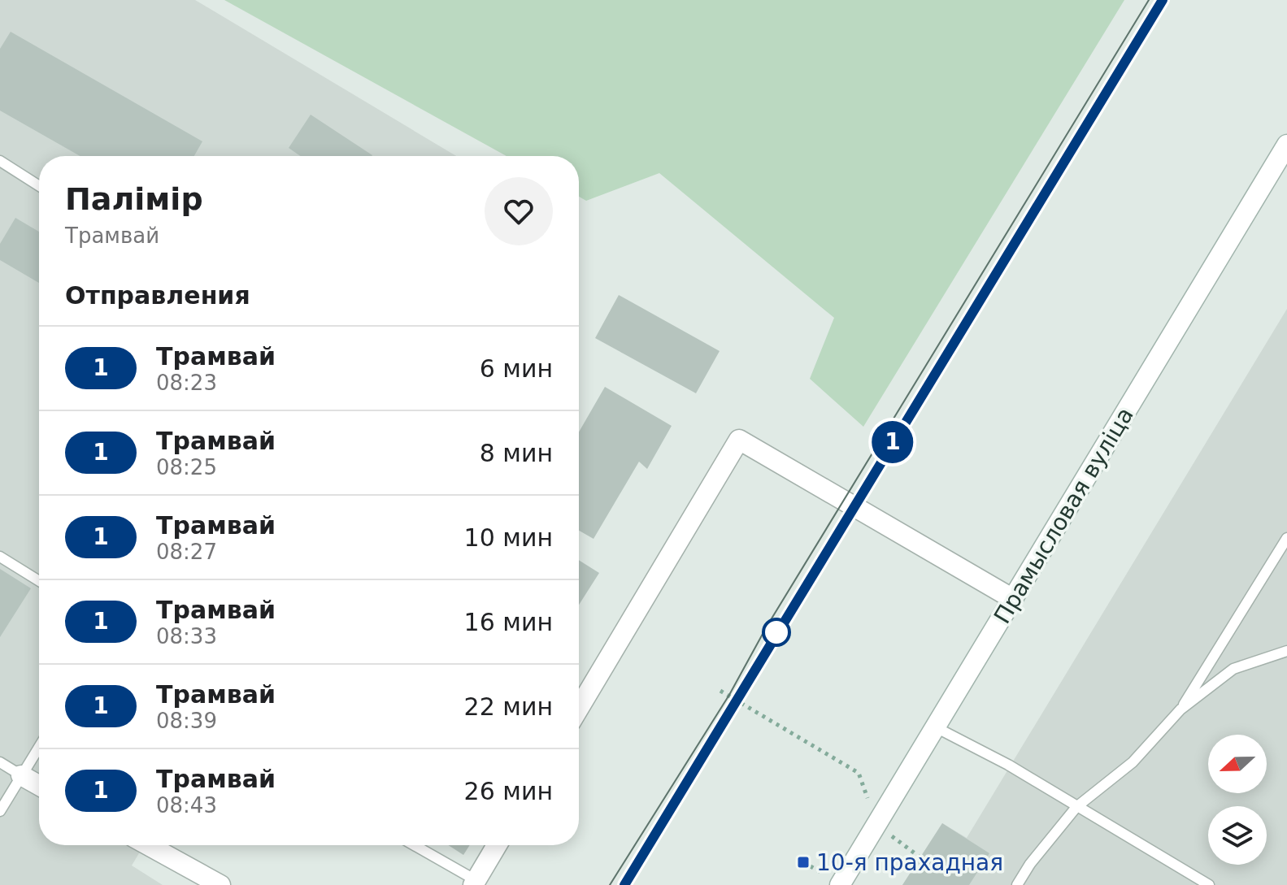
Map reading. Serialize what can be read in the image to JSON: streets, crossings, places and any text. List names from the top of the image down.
{
  "streets": {
    "main road": ["Прамысловая вуліца"]
  },
  "places": {
    "transit": ["10-я прахадная"]
  },
  "lines": ["tram line 1"],
  "north": "left",
  "page": {
    "on_map": "1",
    "heading": [
      ["Палімір", "Трамвай"],
      "Отправления"
    ],
    "list": [
      {
        "mark": "1",
        "name": "Трамвай",
        "note": "08:23",
        "value": "6 мин"
      },
      {
        "mark": "1",
        "name": "Трамвай",
        "note": "08:25",
        "value": "8 мин"
      },
      {
        "mark": "1",
        "name": "Трамвай",
        "note": "08:27",
        "value": "10 мин"
      },
      {
        "mark": "1",
        "name": "Трамвай",
        "note": "08:33",
        "value": "16 мин"
      },
      {
        "mark": "1",
        "name": "Трамвай",
        "note": "08:39",
        "value": "22 мин"
      },
      {
        "mark": "1",
        "name": "Трамвай",
        "note": "08:43",
        "value": "26 мин"
      }
    ]
  }
}
